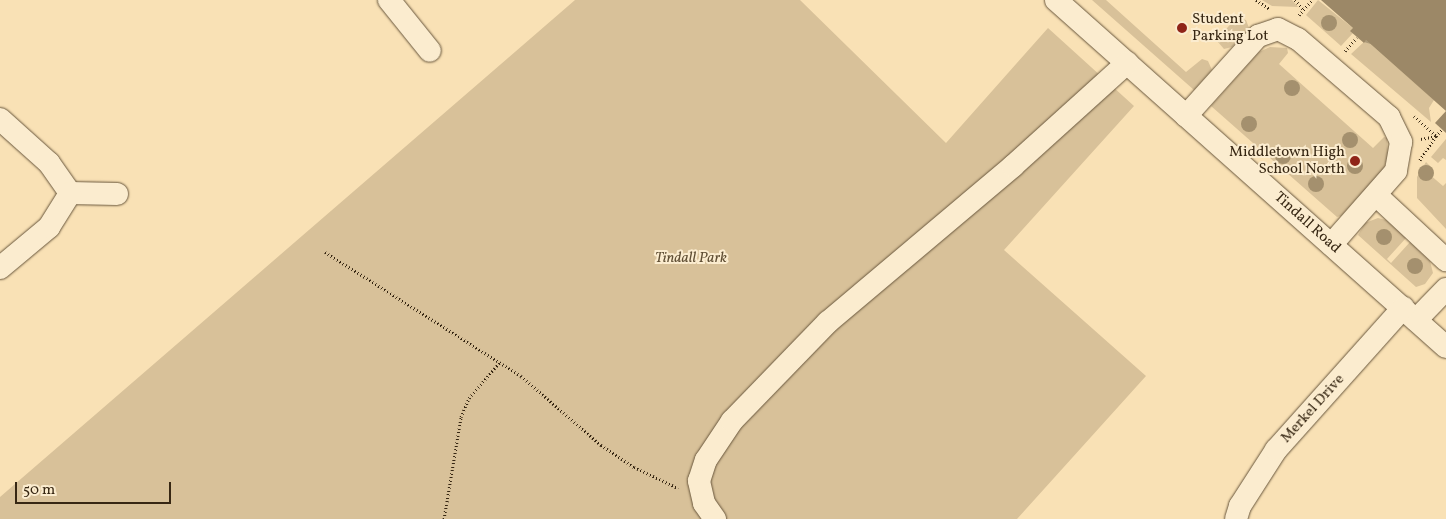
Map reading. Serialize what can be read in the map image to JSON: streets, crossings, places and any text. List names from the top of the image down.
{
  "streets": {
    "street": ["Tindall Road", "Merkel Drive"]
  },
  "crossings": [
    ["Tindall Road", "Merkel Drive"]
  ],
  "parks": ["Tindall Park"],
  "places": ["Student Parking Lot", "Middletown High School North"],
  "scale_bar": "50 m"
}
